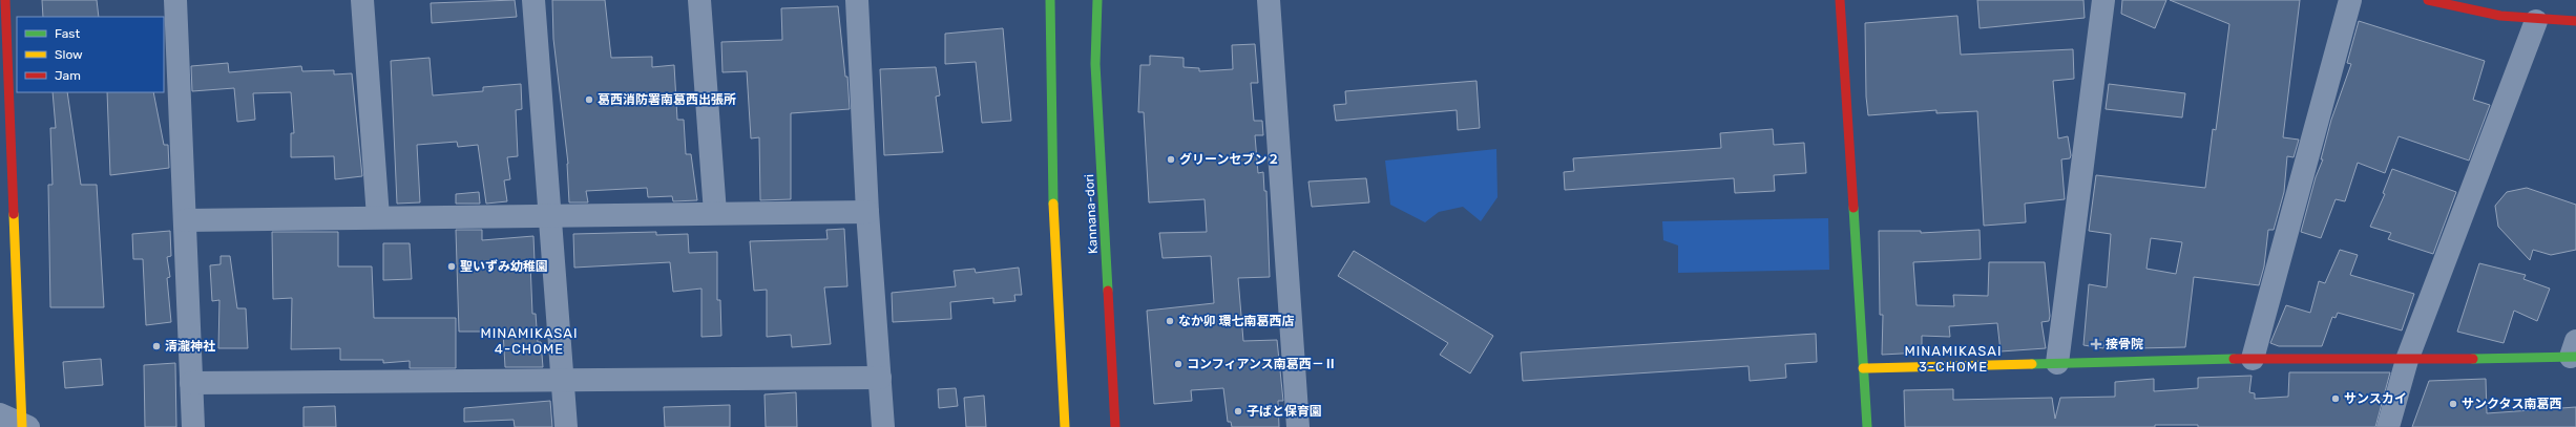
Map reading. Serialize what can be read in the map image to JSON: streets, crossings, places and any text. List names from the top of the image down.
{
  "streets": {
    "street": ["Kannana-dori"]
  },
  "districts": ["MINAMIKASAI 4-CHOME", "MINAMIKASAI 3-CHOME"],
  "places": {
    "other": [
      "葛西消防署南葛西出張所",
      "グリーンセブン２",
      "聖いずみ幼稚園",
      "なか卯 環七南葛西店",
      "清瀧神社",
      "コンフィアンス南葛西－Ⅱ",
      "サンスカイ",
      "サンクタス南葛西",
      "子ばと保育園"
    ],
    "health": ["接骨院"]
  },
  "legend": ["Fast", "Slow", "Jam"]
}
